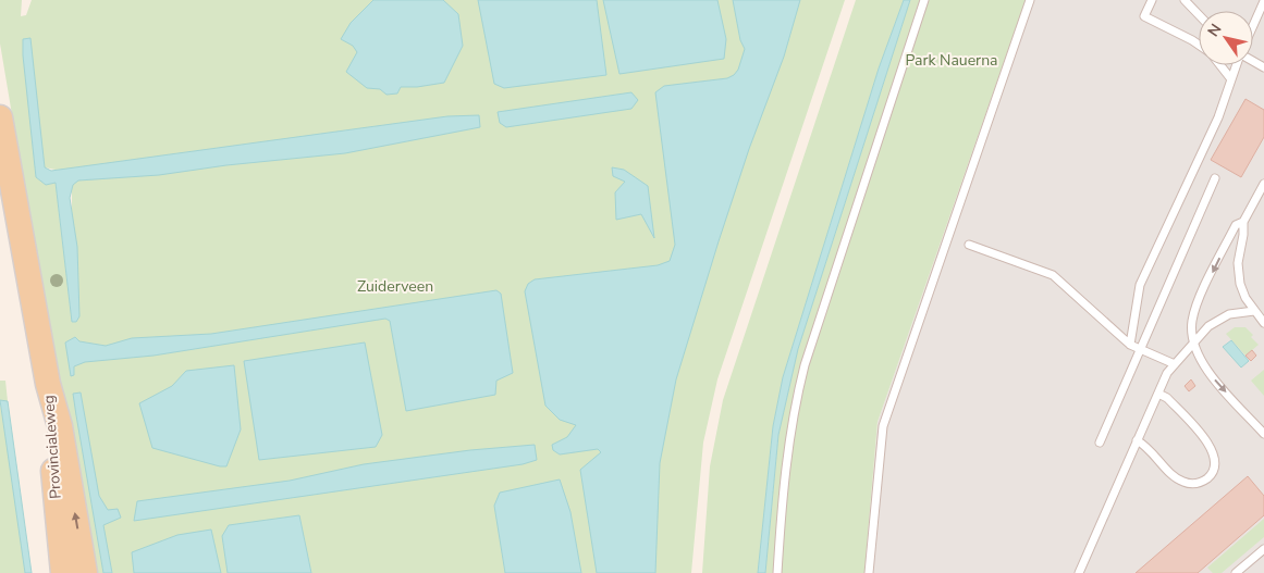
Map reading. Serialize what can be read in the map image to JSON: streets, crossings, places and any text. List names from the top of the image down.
{
  "streets": {
    "main road": ["Provincialeweg"]
  },
  "parks": ["Park Nauerna", "Zuiderveen"],
  "north": "top left"
}
